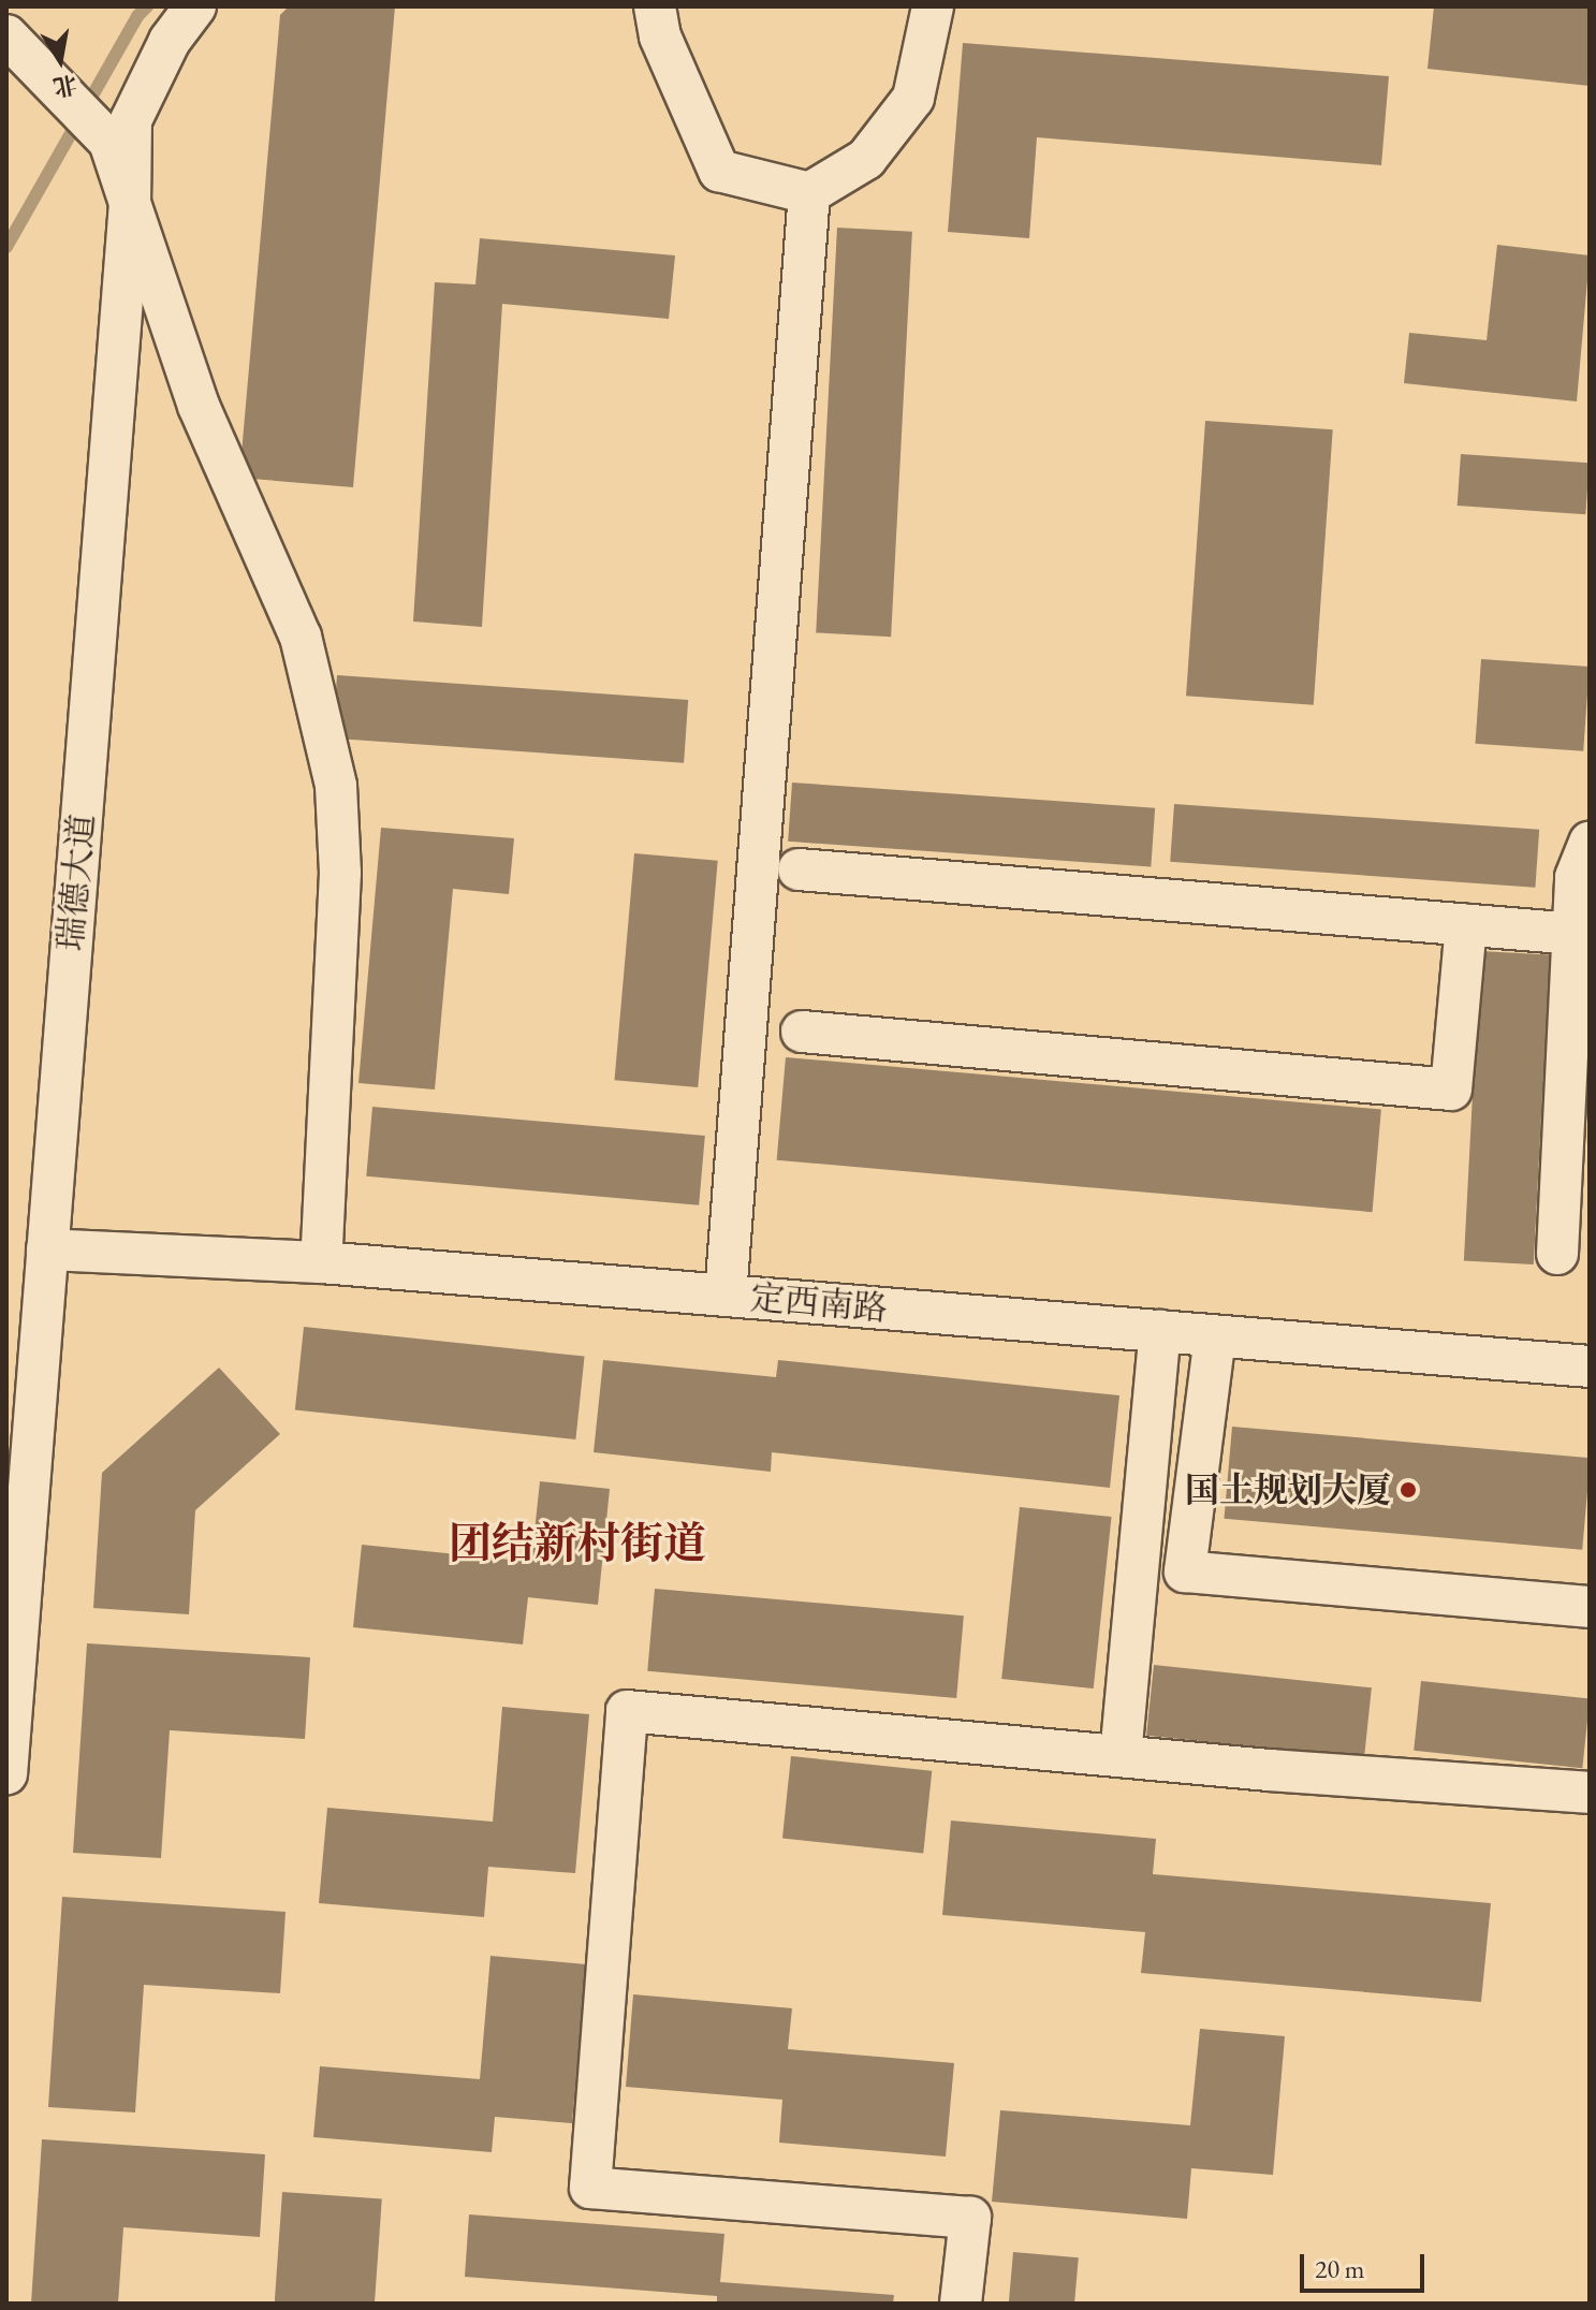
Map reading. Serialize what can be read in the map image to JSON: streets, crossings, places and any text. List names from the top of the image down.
{
  "streets": {
    "street": ["瑞德大道", "定西南路"]
  },
  "crossings": [
    ["瑞德大道", "定西南路"]
  ],
  "districts": ["团结新村街道"],
  "places": ["国土规划大厦"],
  "scale_bar": "20 m",
  "north": "bottom"
}
